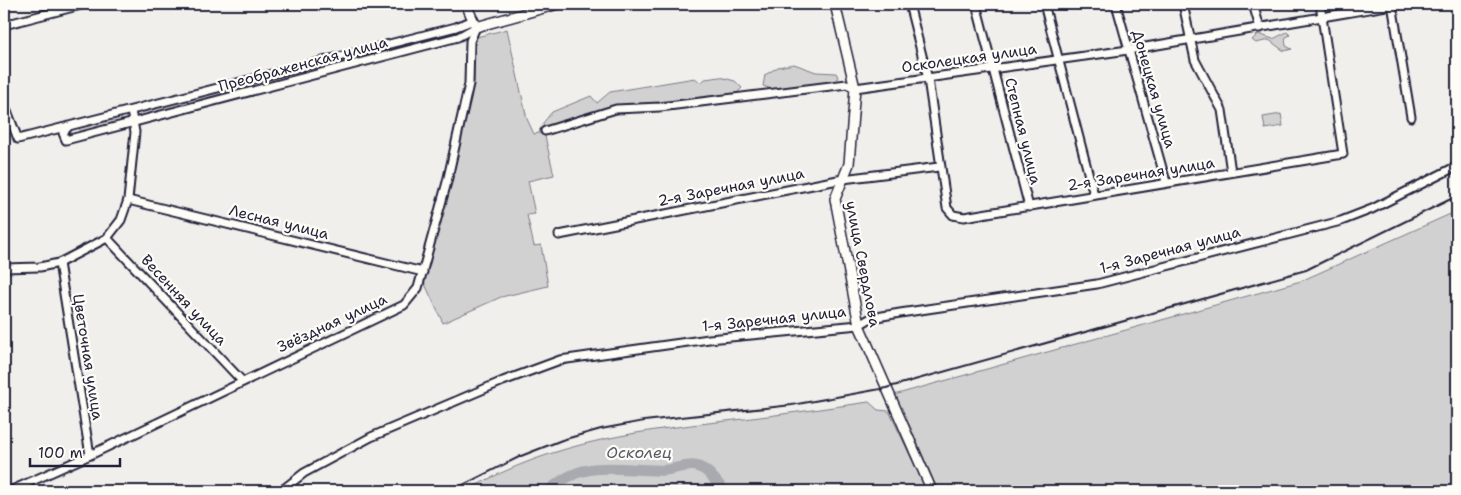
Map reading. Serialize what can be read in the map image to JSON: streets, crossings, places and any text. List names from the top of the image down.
{
  "streets": {
    "main road": ["Преображенская улица", "улица Свердлова"],
    "street": [
      "Осколецкая улица",
      "Донецкая улица",
      "Степная улица",
      "2-я Заречная улица",
      "Лесная улица",
      "1-я Заречная улица",
      "Весенняя улица",
      "Звёздная улица",
      "Цветочная улица"
    ]
  },
  "crossings": [
    ["Осколецкая улица", "Донецкая улица"],
    ["Осколецкая улица", "Степная улица"],
    ["Осколецкая улица", "2-я Заречная улица"],
    ["Осколецкая улица", "улица Свердлова"],
    ["Преображенская улица", "Звёздная улица"],
    ["Донецкая улица", "2-я Заречная улица"],
    ["Степная улица", "2-я Заречная улица"],
    ["2-я Заречная улица", "улица Свердлова"],
    ["Лесная улица", "Звёздная улица"],
    ["1-я Заречная улица", "улица Свердлова"],
    ["Весенняя улица", "Звёздная улица"],
    ["Звёздная улица", "Цветочная улица"]
  ],
  "water": ["Осколец"],
  "scale_bar": "100 m"
}
